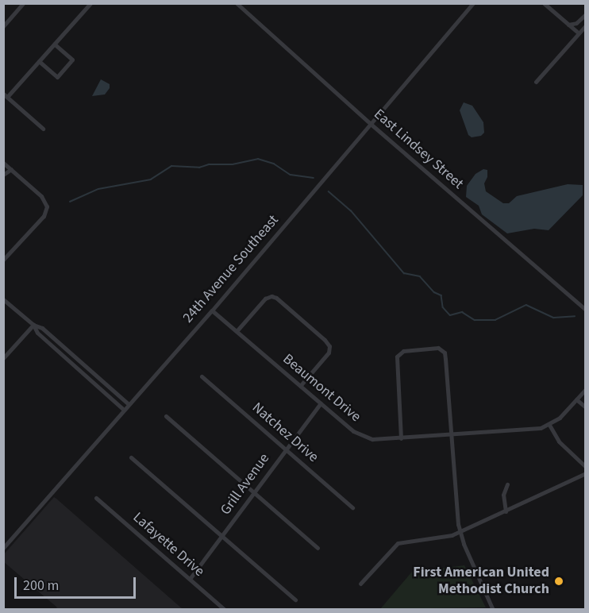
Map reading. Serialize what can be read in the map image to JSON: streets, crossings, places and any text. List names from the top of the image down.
{
  "streets": {
    "street": [
      "East Lindsey Street",
      "24th Avenue Southeast",
      "Beaumont Drive",
      "Natchez Drive",
      "Grill Avenue",
      "Lafayette Drive"
    ]
  },
  "crossings": [
    ["East Lindsey Street", "24th Avenue Southeast"],
    ["24th Avenue Southeast", "Beaumont Drive"],
    ["Beaumont Drive", "Grill Avenue"],
    ["Natchez Drive", "Grill Avenue"],
    ["Grill Avenue", "Lafayette Drive"]
  ],
  "places": ["First American United Methodist Church"],
  "scale_bar": "200 m"
}
